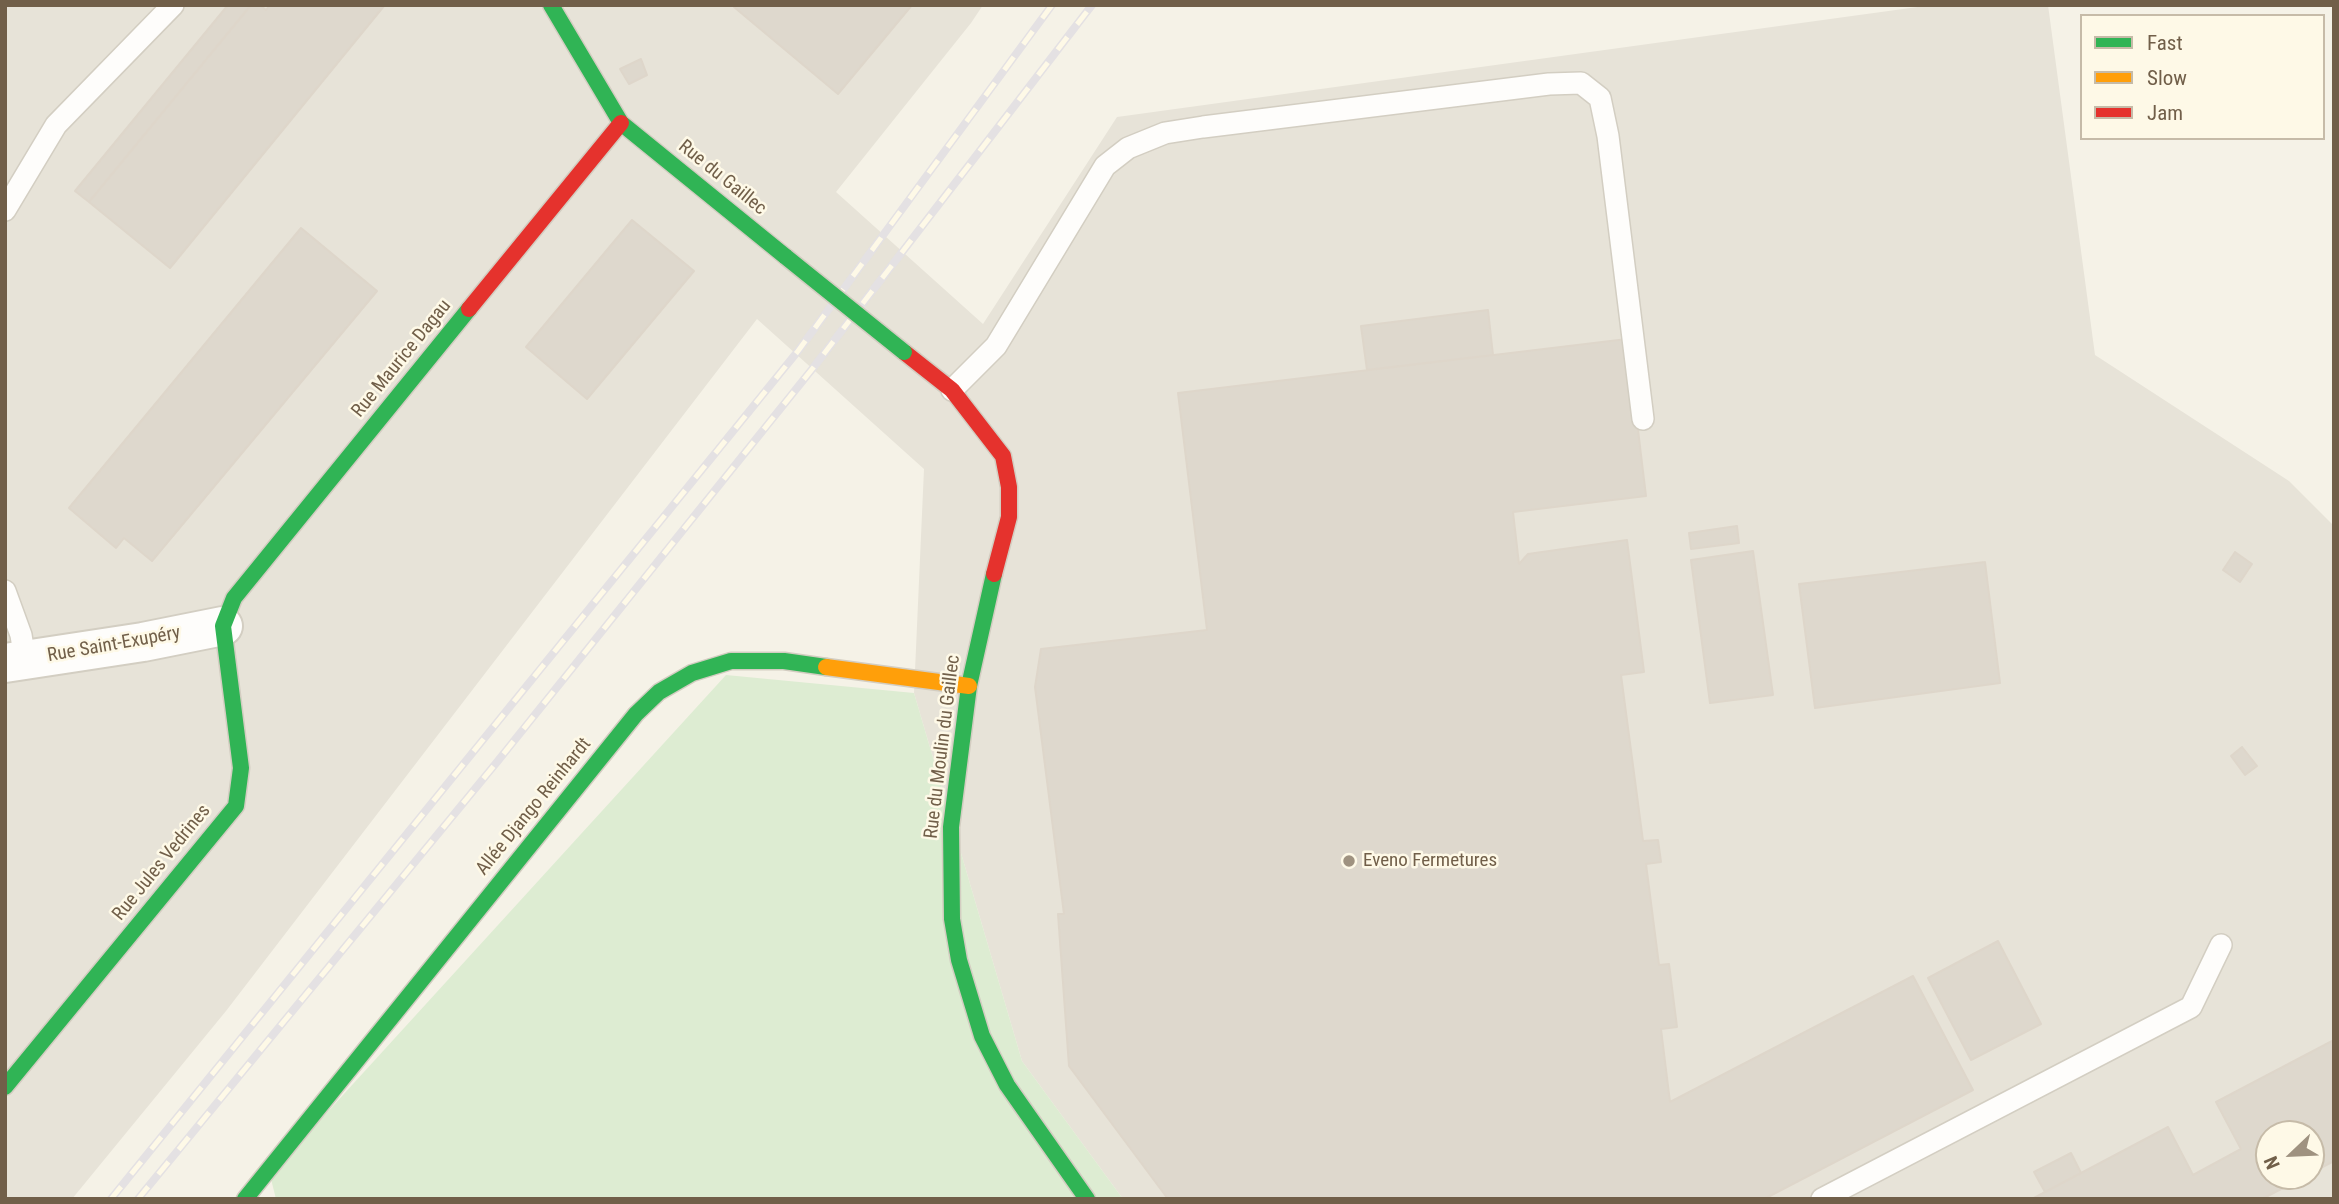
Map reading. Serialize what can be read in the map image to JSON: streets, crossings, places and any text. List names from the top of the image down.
{
  "streets": {
    "street": [
      "Rue du Gaillec",
      "Rue Maurice Dagau",
      "Rue Saint-Exupéry",
      "Rue du Moulin du Gaillec",
      "Allée Django Reinhardt",
      "Rue Jules Vedrines"
    ]
  },
  "crossings": [
    ["Rue du Gaillec", "Rue Maurice Dagau"],
    ["Rue du Gaillec", "Rue du Moulin du Gaillec"],
    ["Rue Maurice Dagau", "Rue Saint-Exupéry"],
    ["Rue Maurice Dagau", "Rue Jules Vedrines"],
    ["Rue Saint-Exupéry", "Rue Jules Vedrines"],
    ["Rue du Moulin du Gaillec", "Allée Django Reinhardt"]
  ],
  "places": ["Eveno Fermetures"],
  "legend": ["Fast", "Slow", "Jam"],
  "north": "bottom left"
}
